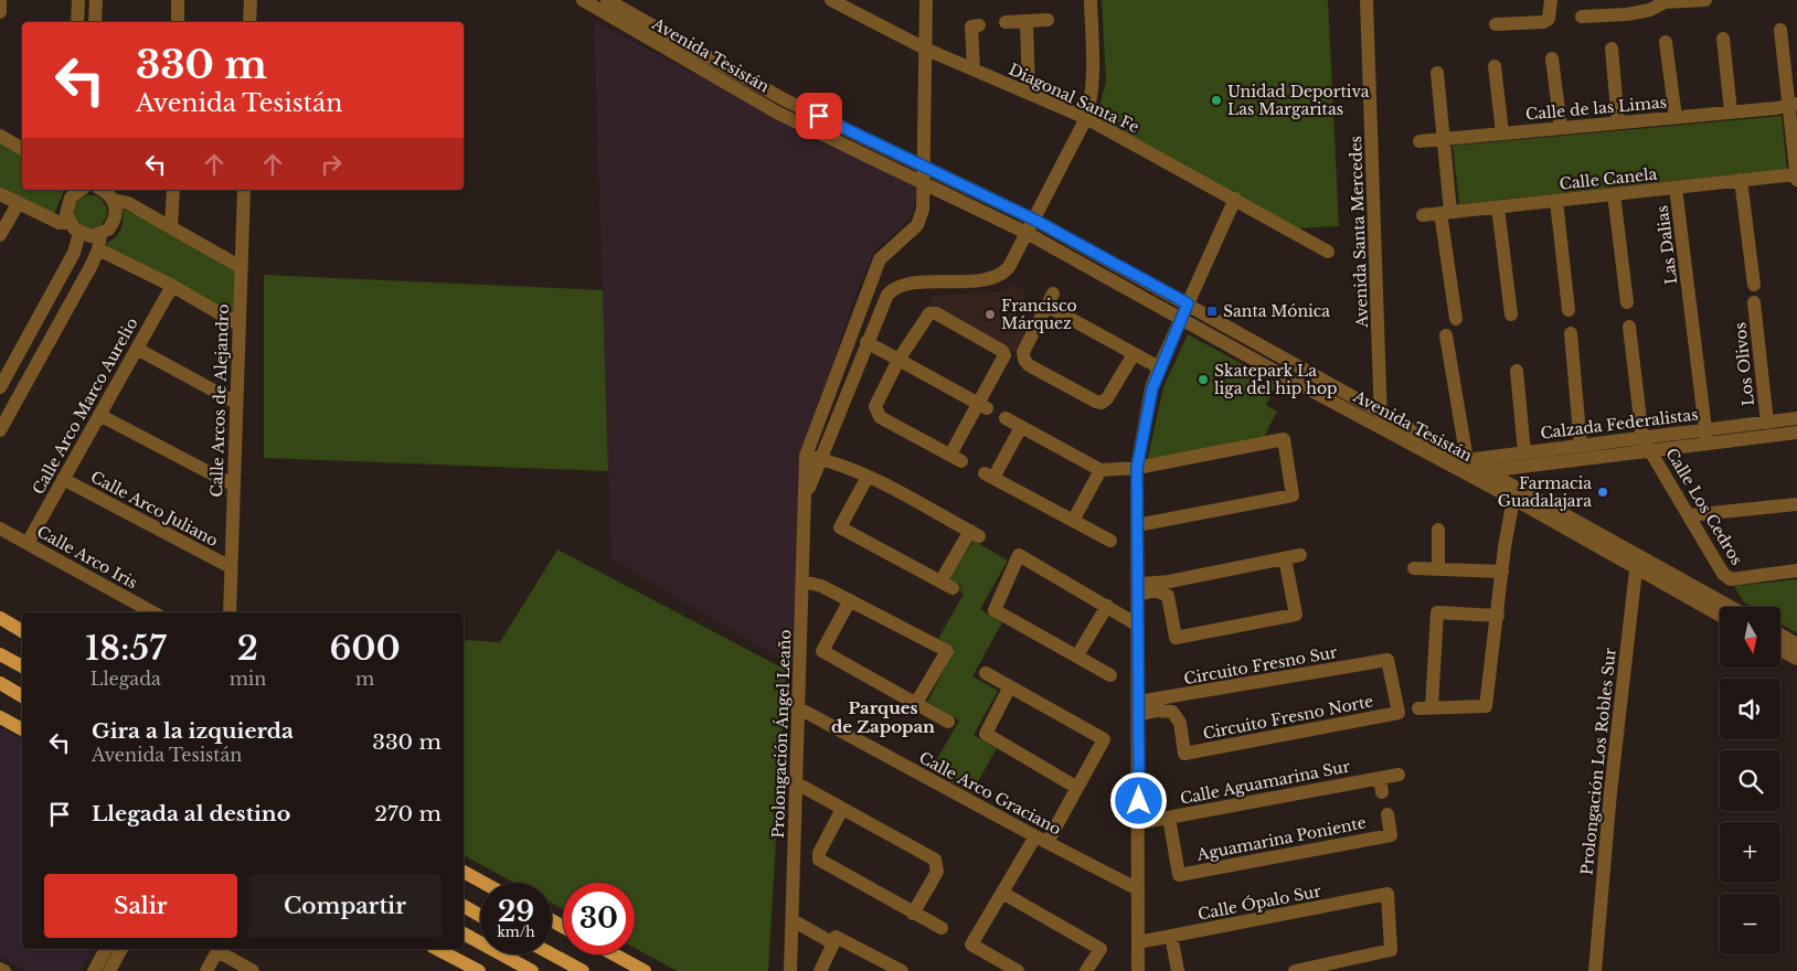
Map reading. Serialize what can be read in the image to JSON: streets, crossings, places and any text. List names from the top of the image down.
{
  "streets": {
    "street": [
      "Avenida Tesistán",
      "Diagonal Santa Fe",
      "Calle de las Limas",
      "Calle Canela",
      "Avenida Santa Mercedes",
      "Las Dalias",
      "Los Olivos",
      "Calle Arcos de Alejandro",
      "Calle Arco Marco Aurelio",
      "Calzada Federalistas",
      "Calle Los Cedros",
      "Calle Arco Juliano",
      "Calle Arco Iris",
      "Circuito Fresno Sur",
      "Circuito Fresno Norte",
      "Prolongación Ángel Leaño",
      "Prolongación Los Robles Sur",
      "Calle Aguamarina Sur",
      "Calle Arco Graciano",
      "Aguamarina Poniente",
      "Calle Ópalo Sur"
    ]
  },
  "crossings": [
    ["Avenida Tesistán", "Avenida Santa Mercedes"],
    ["Avenida Tesistán", "Calzada Federalistas"],
    ["Avenida Tesistán", "Prolongación Ángel Leaño"],
    ["Avenida Tesistán", "Prolongación Los Robles Sur"],
    ["Diagonal Santa Fe", "Prolongación Ángel Leaño"],
    ["Calle Canela", "Las Dalias"],
    ["Las Dalias", "Calzada Federalistas"],
    ["Los Olivos", "Calzada Federalistas"],
    ["Calle Arcos de Alejandro", "Calle Arco Juliano"],
    ["Calle Arco Marco Aurelio", "Calle Arco Juliano"],
    ["Calle Arco Marco Aurelio", "Calle Arco Iris"],
    ["Calzada Federalistas", "Calle Los Cedros"],
    ["Circuito Fresno Sur", "Circuito Fresno Norte"],
    ["Prolongación Ángel Leaño", "Calle Arco Graciano"],
    ["Calle Aguamarina Sur", "Aguamarina Poniente"]
  ],
  "districts": ["Parques de Zapopan"],
  "places": {
    "other": [
      "Unidad Deportiva Las Margaritas",
      "Francisco Márquez",
      "Skatepark La liga del hip hop",
      "Farmacia Guadalajara"
    ],
    "transit": ["Santa Mónica"]
  },
  "north": "bottom",
  "page": {
    "turn": ["330 m", "Avenida Tesistán"],
    "map_buttons": ["+", "−"],
    "eta": [
      "18:57",
      "Llegada",
      "2",
      "min",
      "600",
      "m"
    ],
    "list": [
      {
        "name": "Gira a la izquierda",
        "note": "Avenida Tesistán",
        "value": "330 m"
      },
      {
        "name": "Llegada al destino",
        "value": "270 m"
      }
    ],
    "buttons": ["Salir", "Compartir"],
    "speed": "29 km/h",
    "limit": "30"
  }
}
